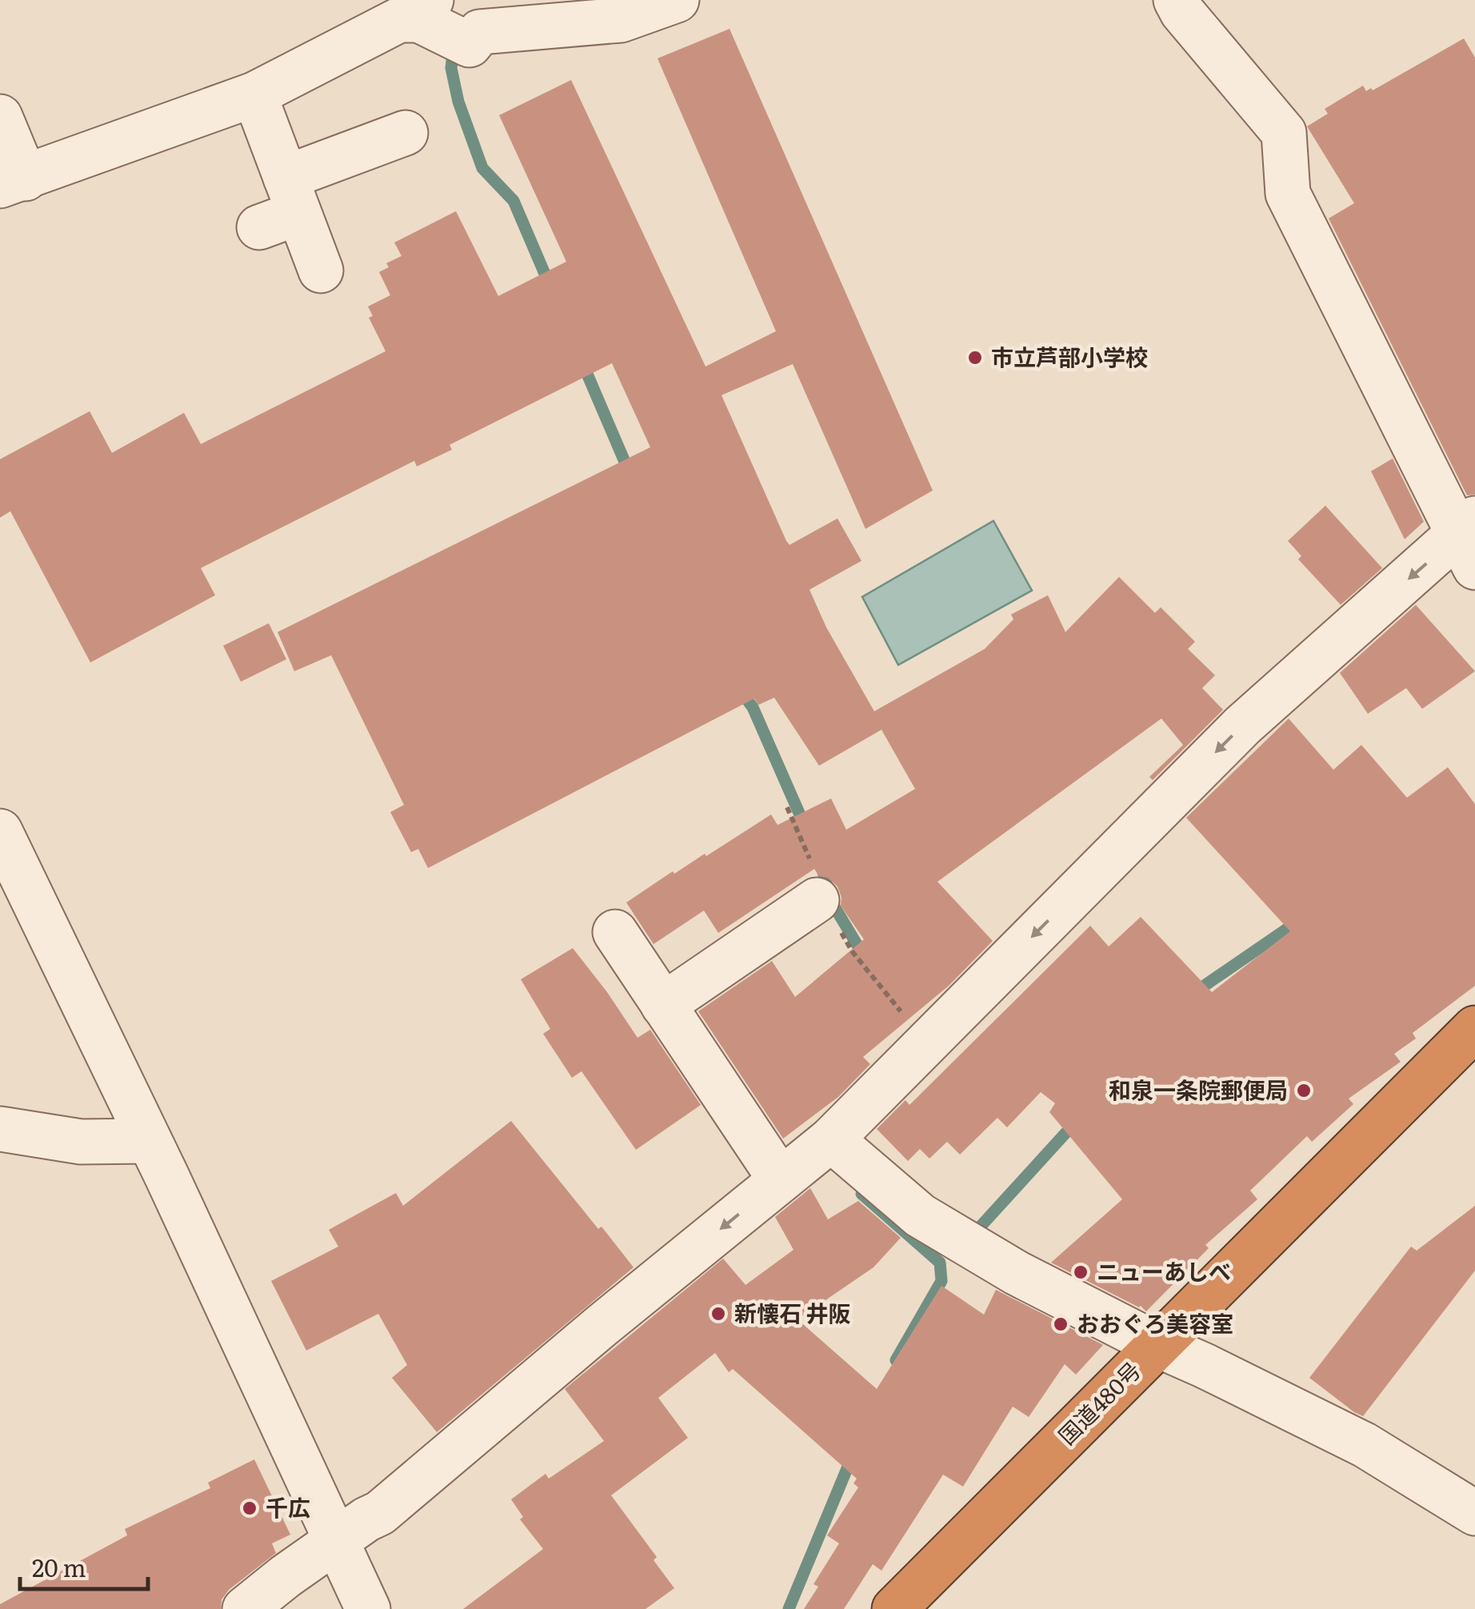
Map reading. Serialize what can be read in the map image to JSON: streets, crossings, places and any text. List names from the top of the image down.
{
  "streets": {
    "highway": ["国道480号"]
  },
  "places": [
    "市立芦部小学校",
    "和泉一条院郵便局",
    "ニューあしべ",
    "新懐石 井阪",
    "おおぐろ美容室",
    "千広"
  ],
  "scale_bar": "20 m"
}
